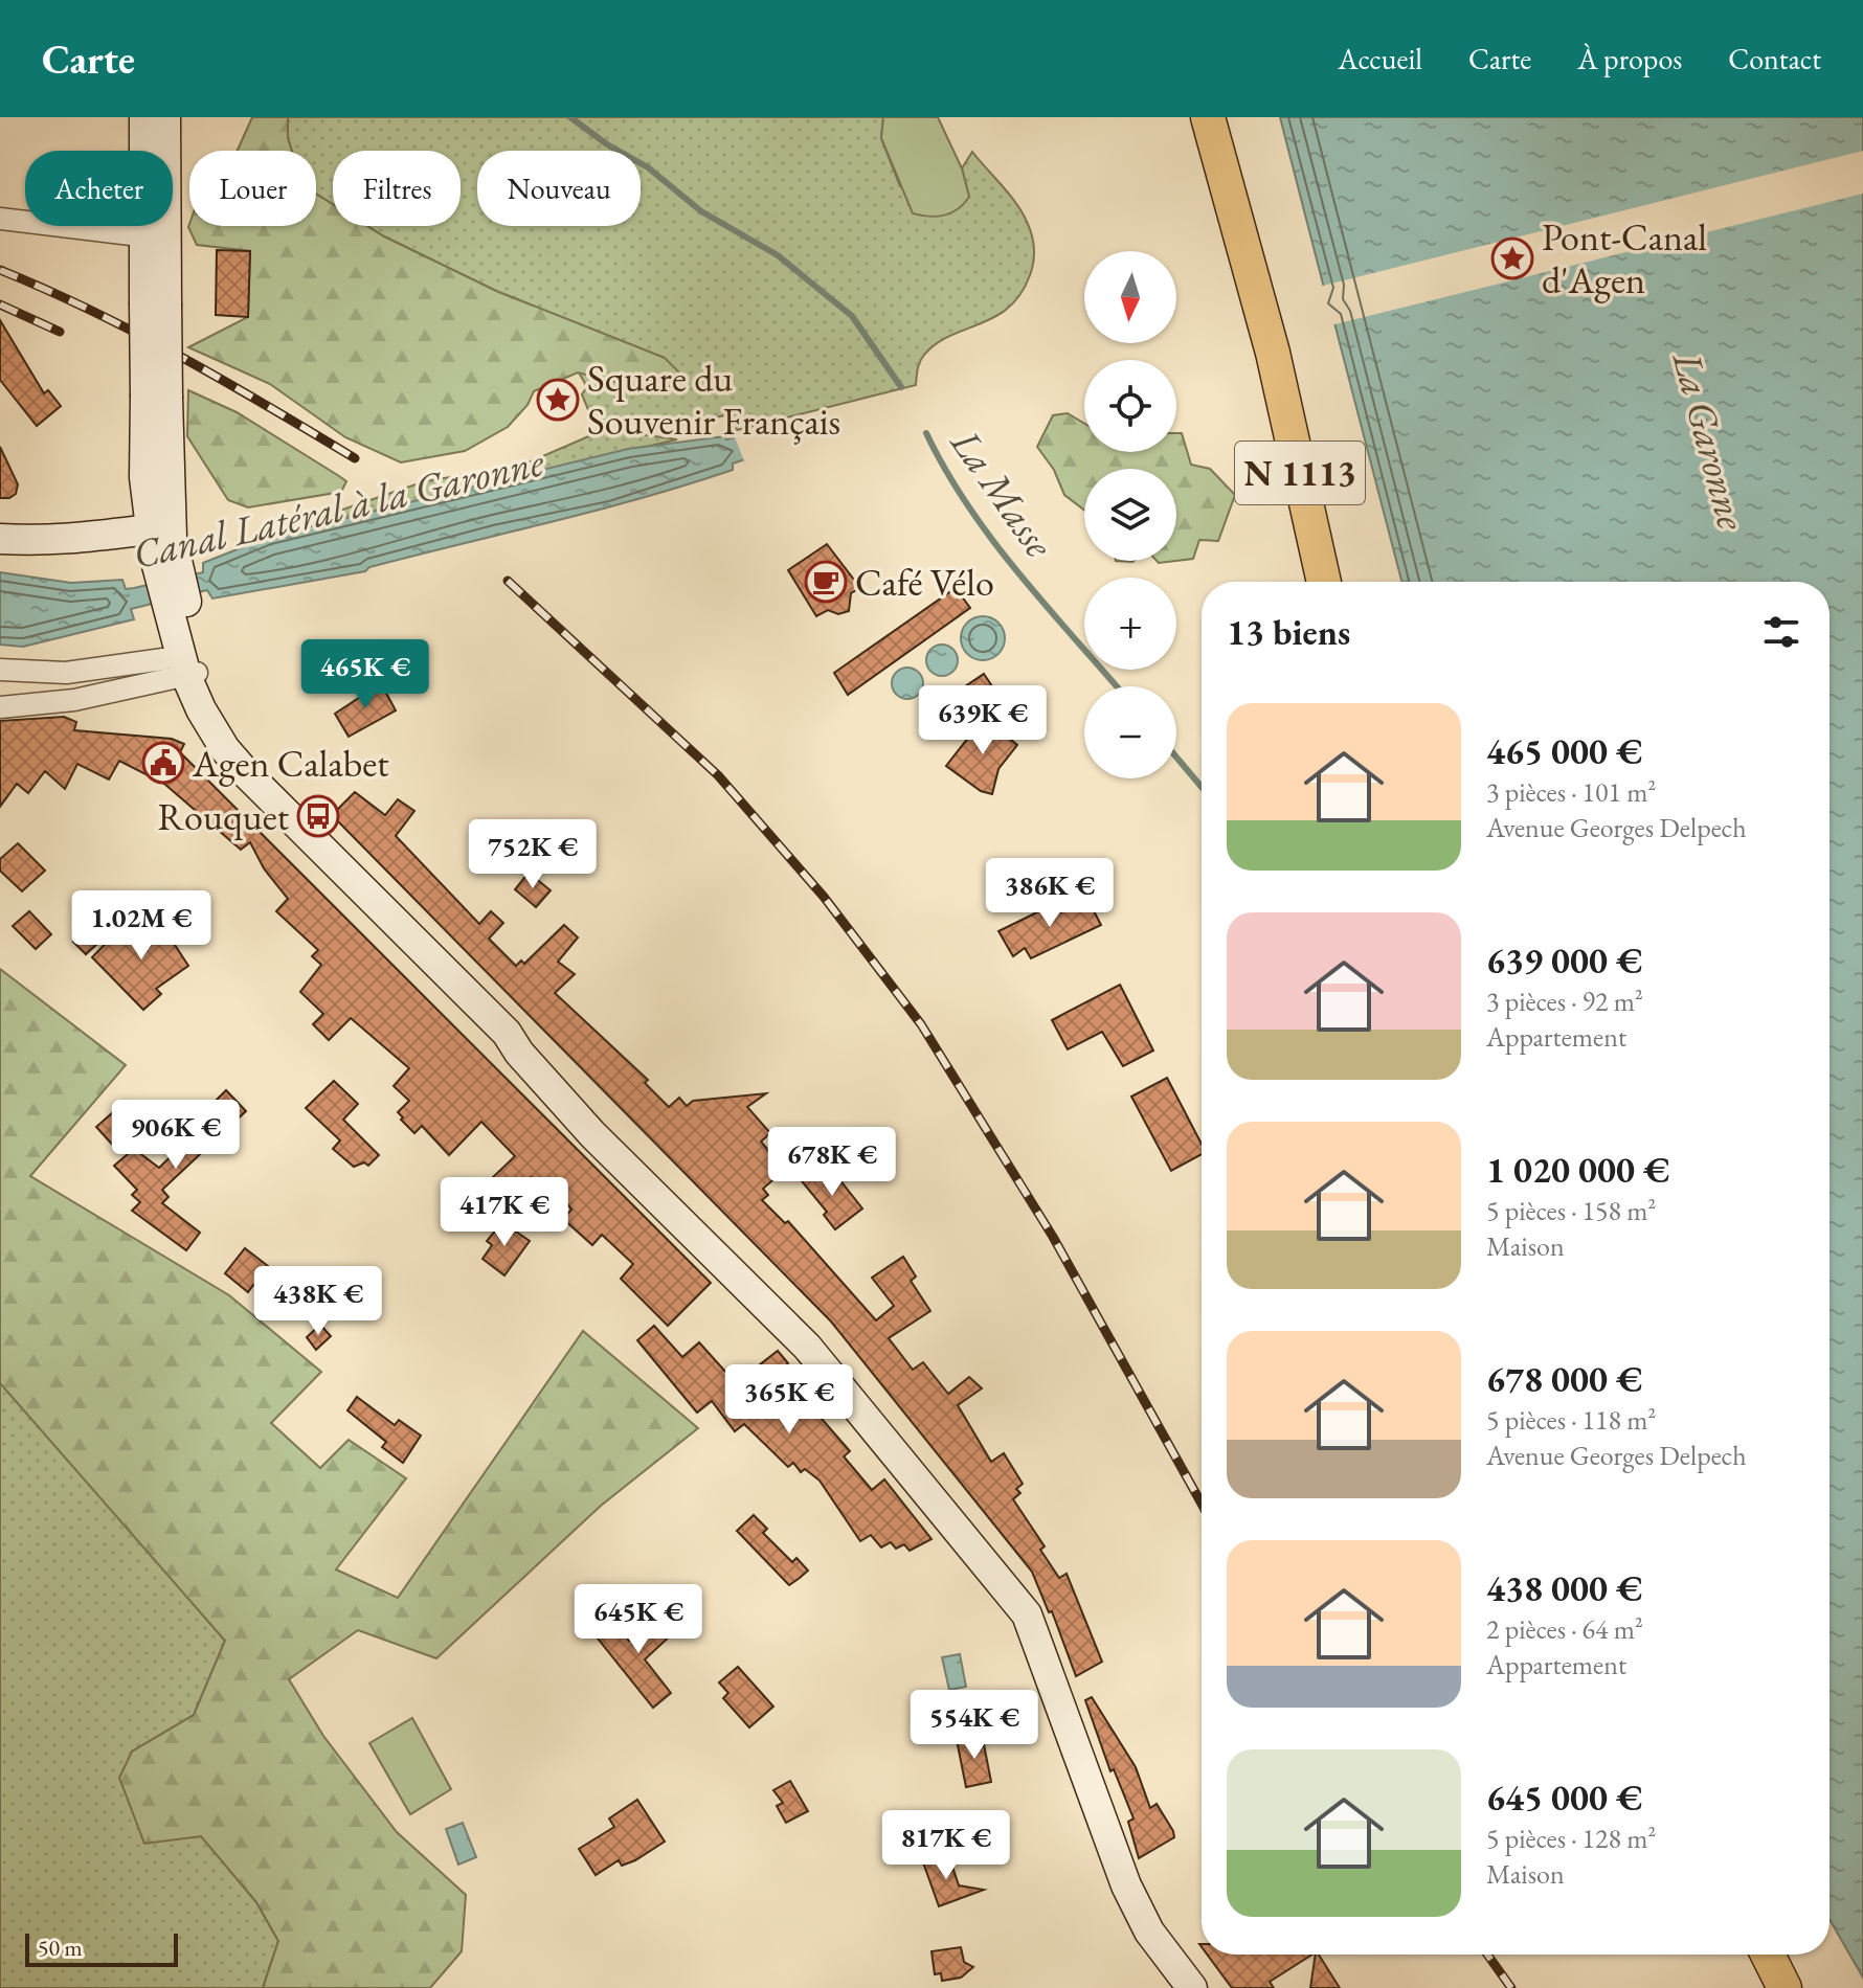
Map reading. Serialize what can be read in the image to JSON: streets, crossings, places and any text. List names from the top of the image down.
{
  "streets": {
    "main road": ["N 1113"]
  },
  "water": ["La Garonne", "La Masse", "Canal Latéral à la Garonne"],
  "places": {
    "place": ["Pont-Canal d'Agen", "Square du Souvenir Français"],
    "cafe": ["Café Vélo"],
    "public building": ["Agen Calabet"],
    "bus stop": ["Rouquet"]
  },
  "scale_bar": "50 m",
  "north": "bottom",
  "page": {
    "header": "Carte",
    "nav": [
      "Accueil",
      "Carte",
      "À propos",
      "Contact"
    ],
    "chip": [
      "Acheter",
      "Louer",
      "Filtres",
      "Nouveau"
    ],
    "map_buttons": ["+", "−"],
    "heading": "13 biens",
    "price": [
      "465K €",
      "639K €",
      "752K €",
      "386K €",
      "1.02M €",
      "906K €",
      "678K €",
      "417K €",
      "438K €",
      "365K €",
      "645K €",
      "554K €",
      "817K €"
    ],
    "list": [
      {
        "name": "465 000 €",
        "note": "3 pièces · 101 m² · Avenue Georges Delpech"
      },
      {
        "name": "639 000 €",
        "note": "3 pièces · 92 m² · Appartement"
      },
      {
        "name": "1 020 000 €",
        "note": "5 pièces · 158 m² · Maison"
      },
      {
        "name": "678 000 €",
        "note": "5 pièces · 118 m² · Avenue Georges Delpech"
      },
      {
        "name": "438 000 €",
        "note": "2 pièces · 64 m² · Appartement"
      },
      {
        "name": "645 000 €",
        "note": "5 pièces · 128 m² · Maison"
      }
    ],
    "scale": "50 m"
  }
}
